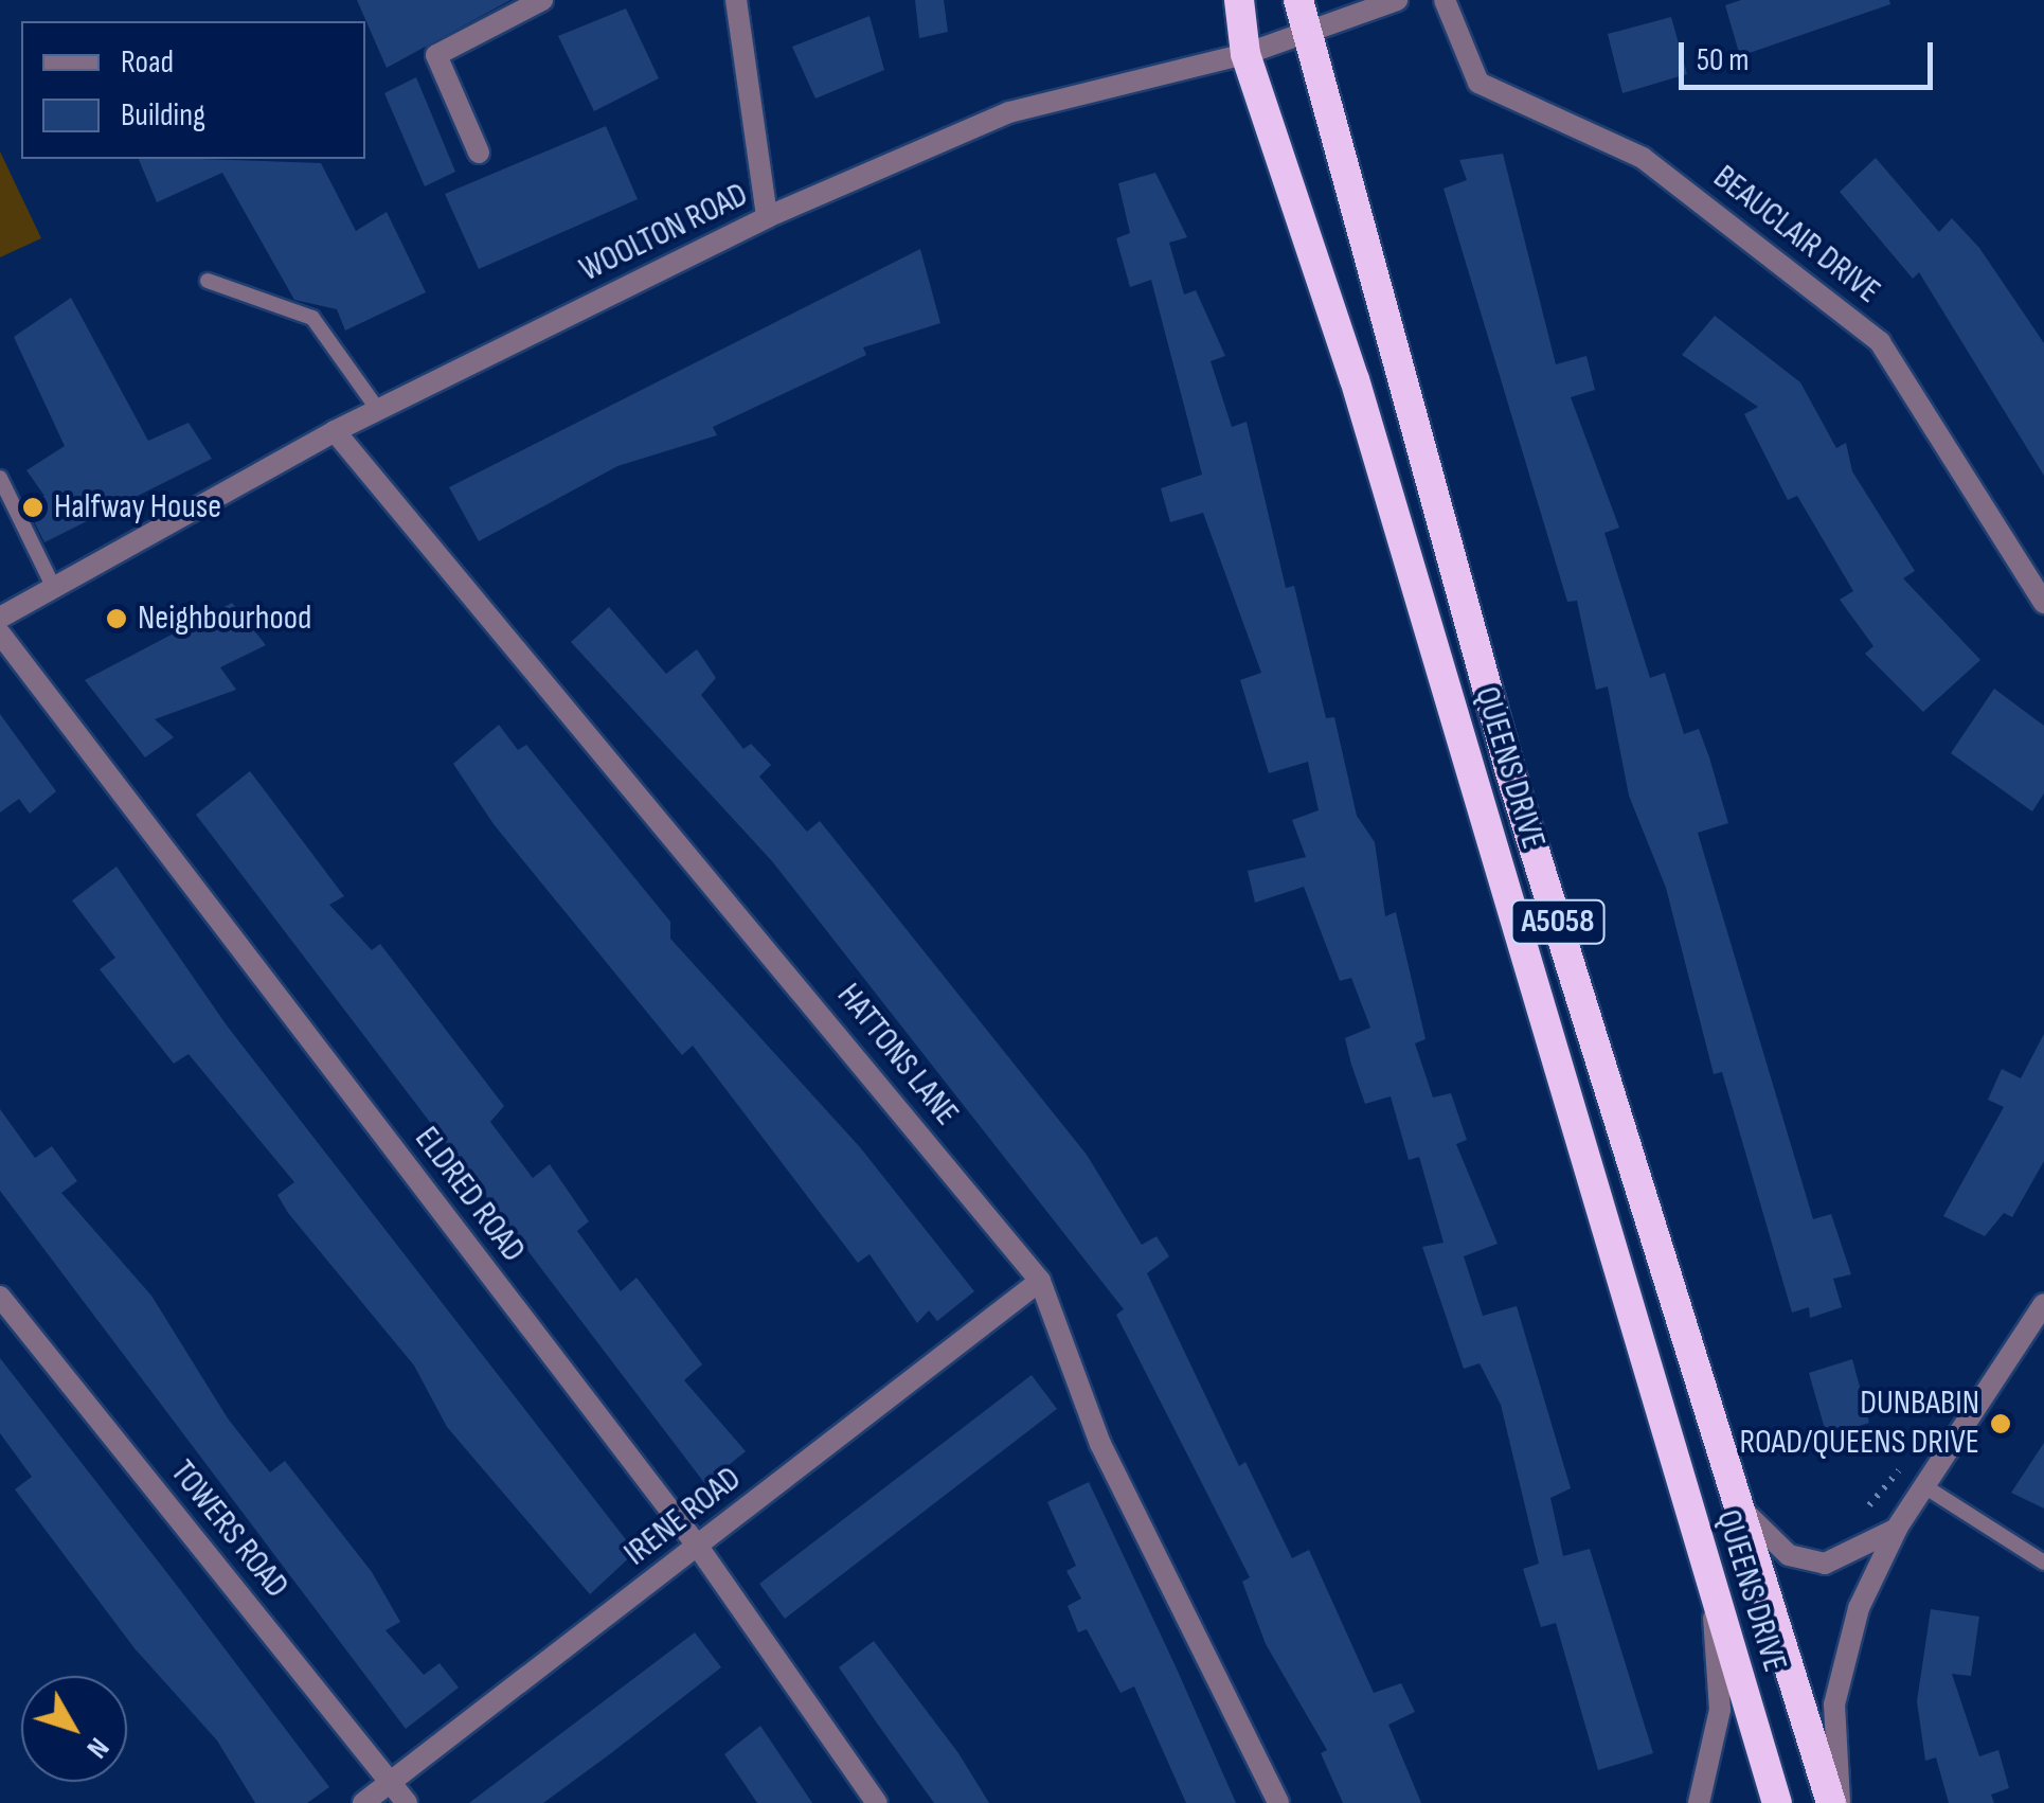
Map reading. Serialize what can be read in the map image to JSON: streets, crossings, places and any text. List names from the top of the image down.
{
  "streets": {
    "highway": ["QUEENS DRIVE", "A5058"],
    "street": [
      "WOOLTON ROAD",
      "BEAUCLAIR DRIVE",
      "HATTONS LANE",
      "ELDRED ROAD",
      "IRENE ROAD",
      "TOWERS ROAD"
    ]
  },
  "crossings": [
    ["WOOLTON ROAD", "QUEENS DRIVE"],
    ["WOOLTON ROAD", "HATTONS LANE"],
    ["HATTONS LANE", "IRENE ROAD"],
    ["ELDRED ROAD", "IRENE ROAD"],
    ["IRENE ROAD", "TOWERS ROAD"]
  ],
  "places": ["Halfway House", "Neighbourhood", "DUNBABIN ROAD/QUEENS DRIVE"],
  "legend": ["Road", "Building"],
  "scale_bar": "50 m",
  "north": "bottom right"
}
